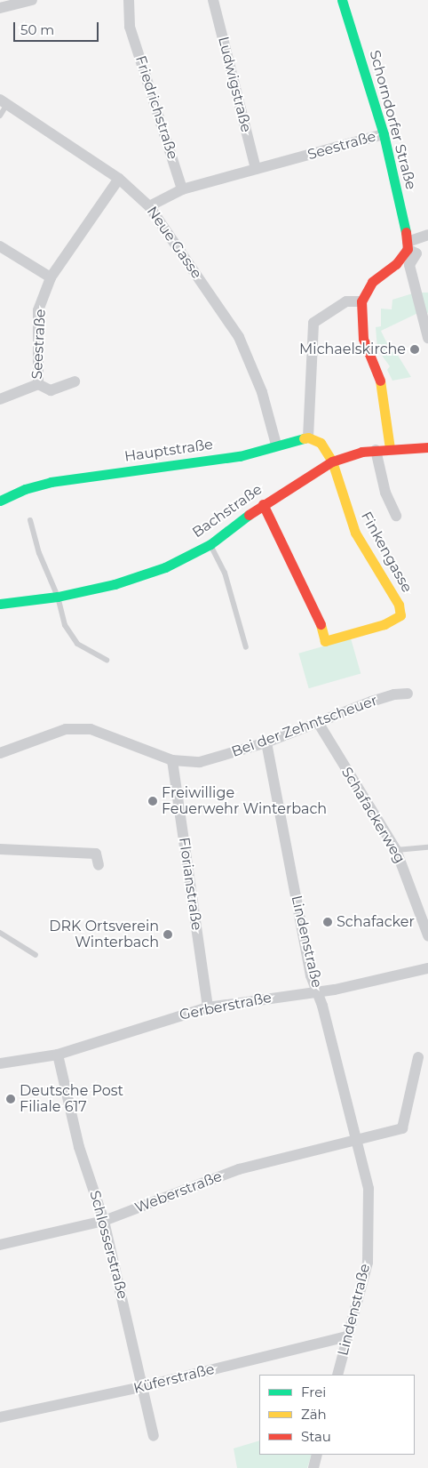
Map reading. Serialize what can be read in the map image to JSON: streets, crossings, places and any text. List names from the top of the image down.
{
  "streets": {
    "street": [
      "Ludwigstraße",
      "Friedrichstraße",
      "Schorndorfer Straße",
      "Seestraße",
      "Neue Gasse",
      "Hauptstraße",
      "Bachstraße",
      "Finkengasse",
      "Bei der Zehntscheuer",
      "Schafackerweg",
      "Florianstraße",
      "Lindenstraße",
      "Gerberstraße",
      "Weberstraße",
      "Schlosserstraße",
      "Küferstraße"
    ]
  },
  "crossings": [
    ["Ludwigstraße", "Seestraße"],
    ["Friedrichstraße", "Seestraße"],
    ["Schorndorfer Straße", "Seestraße"],
    ["Seestraße", "Neue Gasse"],
    ["Neue Gasse", "Hauptstraße"],
    ["Bachstraße", "Finkengasse"],
    ["Bei der Zehntscheuer", "Schafackerweg"],
    ["Bei der Zehntscheuer", "Florianstraße"],
    ["Bei der Zehntscheuer", "Lindenstraße"],
    ["Florianstraße", "Gerberstraße"],
    ["Lindenstraße", "Gerberstraße"],
    ["Lindenstraße", "Weberstraße"],
    ["Lindenstraße", "Küferstraße"],
    ["Gerberstraße", "Schlosserstraße"],
    ["Weberstraße", "Schlosserstraße"],
    ["Schlosserstraße", "Küferstraße"]
  ],
  "places": [
    "Michaelskirche",
    "Freiwillige Feuerwehr Winterbach",
    "Schafacker",
    "DRK Ortsverein Winterbach",
    "Deutsche Post Filiale 617"
  ],
  "legend": ["Frei", "Zäh", "Stau"],
  "scale_bar": "50 m"
}
